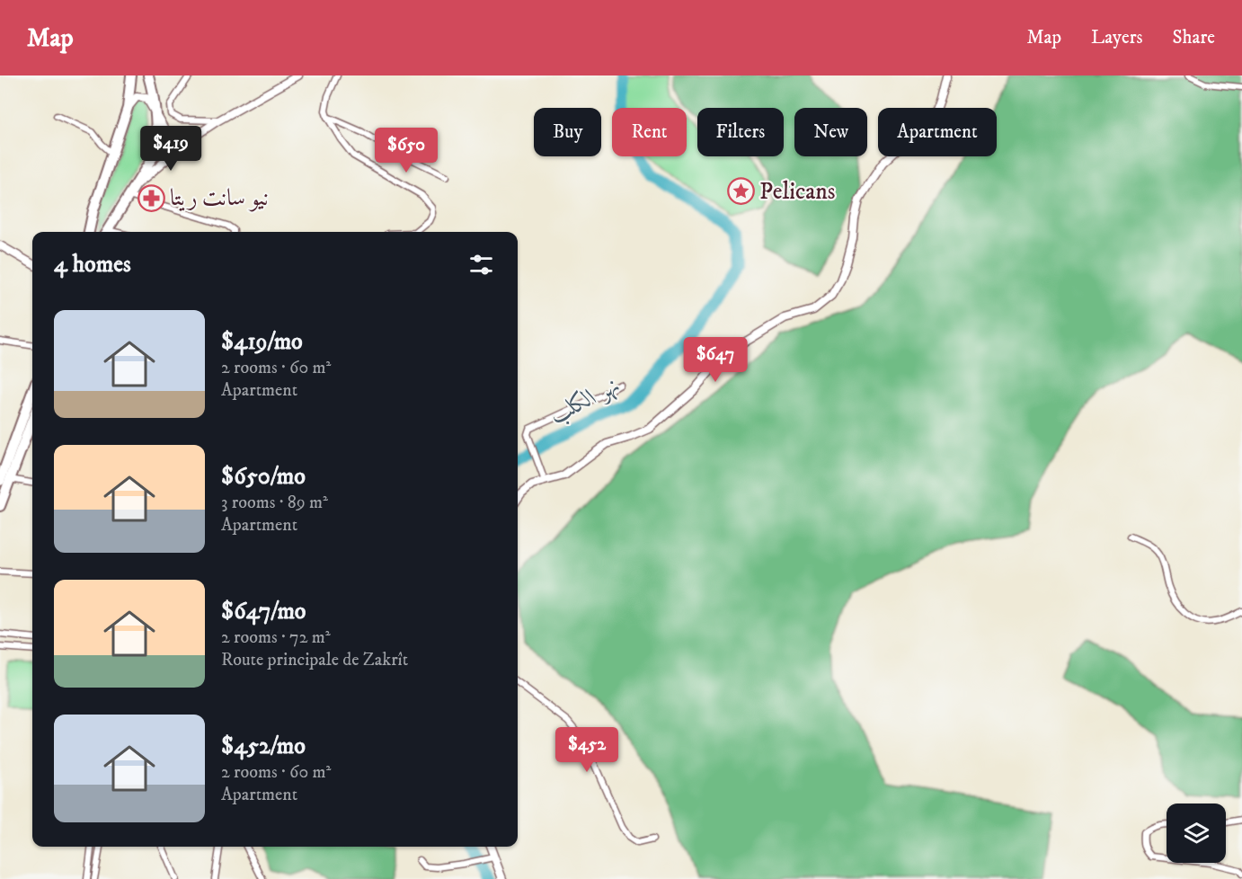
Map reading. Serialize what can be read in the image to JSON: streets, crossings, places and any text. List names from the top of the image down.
{
  "water": ["نهر الكلب"],
  "places": {
    "place": ["Pelicans"],
    "pharmacy": ["نيو سانت ريتا"]
  },
  "page": {
    "header": "Map",
    "nav": ["Map", "Layers", "Share"],
    "chip": [
      "Buy",
      "Rent",
      "Filters",
      "New",
      "Apartment"
    ],
    "price": [
      "$419",
      "$650",
      "$647",
      "$452"
    ],
    "heading": "4 homes",
    "list": [
      {
        "name": "$419/mo",
        "note": "2 rooms · 60 m² · Apartment"
      },
      {
        "name": "$650/mo",
        "note": "3 rooms · 89 m² · Apartment"
      },
      {
        "name": "$647/mo",
        "note": "2 rooms · 72 m² · Route principale de Zakrît"
      },
      {
        "name": "$452/mo",
        "note": "2 rooms · 60 m² · Apartment"
      }
    ]
  }
}
